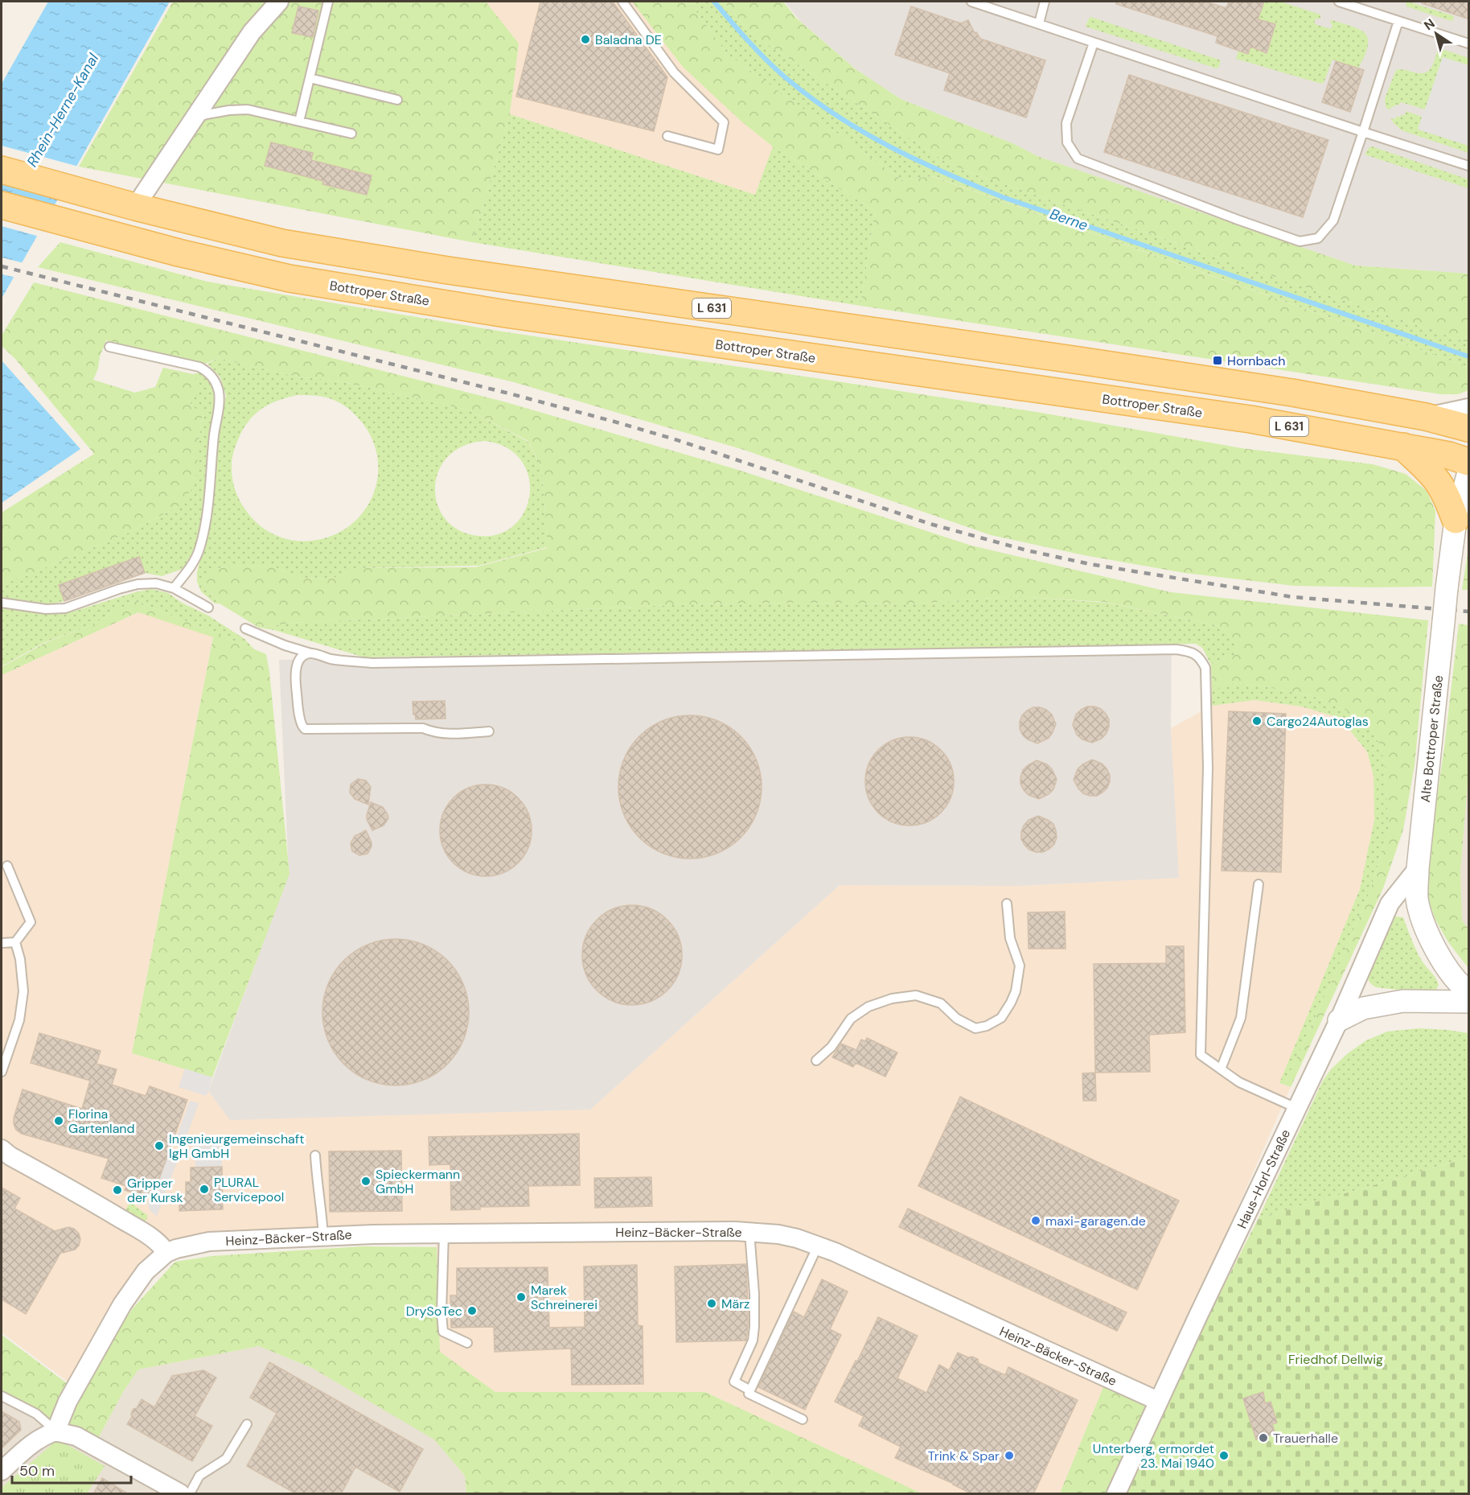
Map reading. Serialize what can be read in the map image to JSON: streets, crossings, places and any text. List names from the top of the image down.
{
  "streets": {
    "main road": ["Bottroper Straße", "L 631"],
    "street": ["Alte Bottroper Straße", "Haus-Horl-Straße", "Heinz-Bäcker-Straße"]
  },
  "crossings": [
    ["Alte Bottroper Straße", "Haus-Horl-Straße"],
    ["Haus-Horl-Straße", "Heinz-Bäcker-Straße"]
  ],
  "water": ["Rhein-Herne-Kanal", "Berne"],
  "parks": ["Friedhof Dellwig"],
  "places": {
    "other": [
      "Baladna DE",
      "Cargo24Autoglas",
      "Florina Gartenland",
      "Ingenieurgemeinschaft IgH GmbH",
      "Spieckermann GmbH",
      "PLURAL Servicepool",
      "Gripper der Kursk",
      "maxi-garagen.de",
      "Marek Schreinerei",
      "März",
      "DrySoTec",
      "Trauerhalle",
      "Trink & Spar",
      "Unterberg, ermordet 23. Mai 1940"
    ],
    "transit": ["Hornbach"]
  },
  "scale_bar": "50 m",
  "north": "top left"
}
